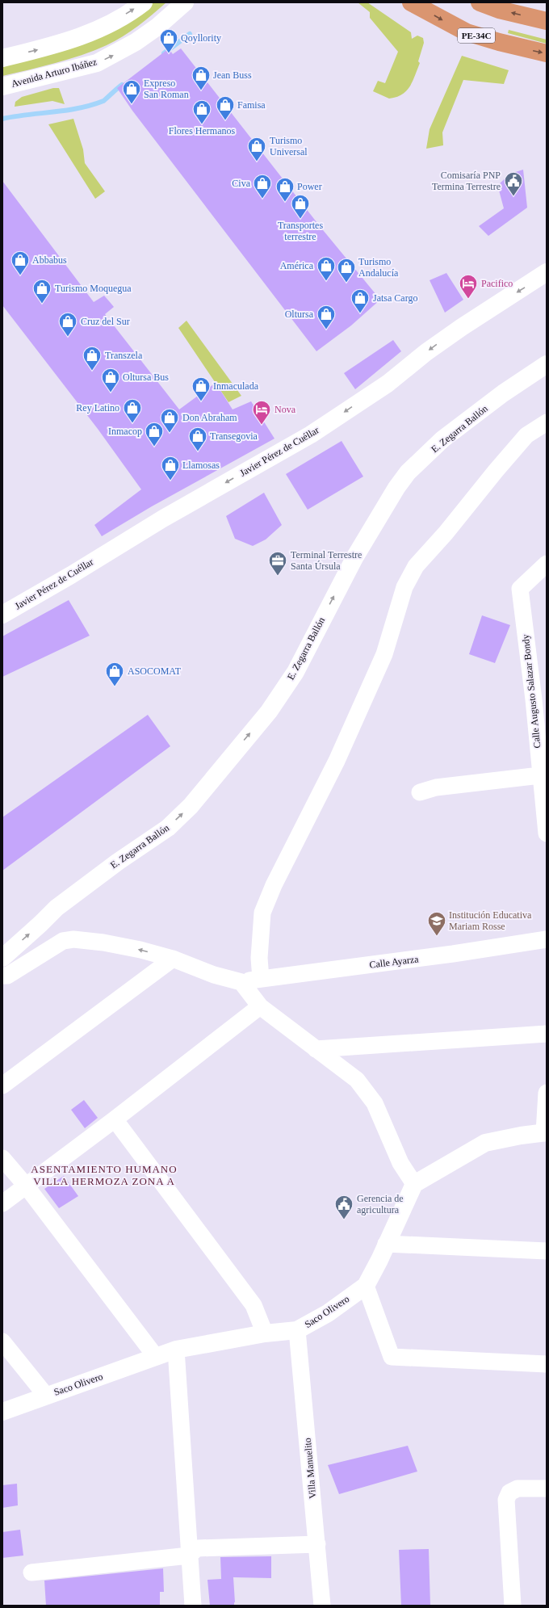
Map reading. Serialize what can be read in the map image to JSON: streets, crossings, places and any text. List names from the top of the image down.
{
  "streets": {
    "highway": ["PE-34C"],
    "street": [
      "Avenida Arturo Ibáñez",
      "E. Zegarra Ballón",
      "Javier Pérez de Cuéllar",
      "Calle Augusto Salazar Bondy",
      "Calle Ayarza",
      "Saco Olivero",
      "Villa Manuelito"
    ]
  },
  "crossings": [
    ["Saco Olivero", "Villa Manuelito"]
  ],
  "one_way": ["Javier Pérez de Cuéllar"],
  "districts": ["ASENTAMIENTO HUMANO VILLA HERMOZA ZONA A"],
  "places": {
    "shop": [
      "Qoyllority",
      "Jean Buss",
      "Expreso San Roman",
      "Famisa",
      "Flores Hermanos",
      "Turismo Universal",
      "Civa",
      "Power",
      "Transportes terrestre",
      "Abbabus",
      "América",
      "Turismo Andalucía",
      "Turismo Moquegua",
      "Jatsa Cargo",
      "Oltursa",
      "Cruz del Sur",
      "Transzela",
      "Oltursa Bus",
      "Inmaculada",
      "Rey Latino",
      "Don Abraham",
      "Inmacop",
      "Transegovia",
      "Llamosas",
      "ASOCOMAT"
    ],
    "public building": ["Comisaría PNP Termina Terrestre", "Gerencia de agricultura"],
    "hotel": ["Pacifico", "Nova"],
    "office": ["Terminal Terrestre Santa Úrsula"],
    "school or university": ["Institución Educativa Mariam Rosse"]
  }
}
